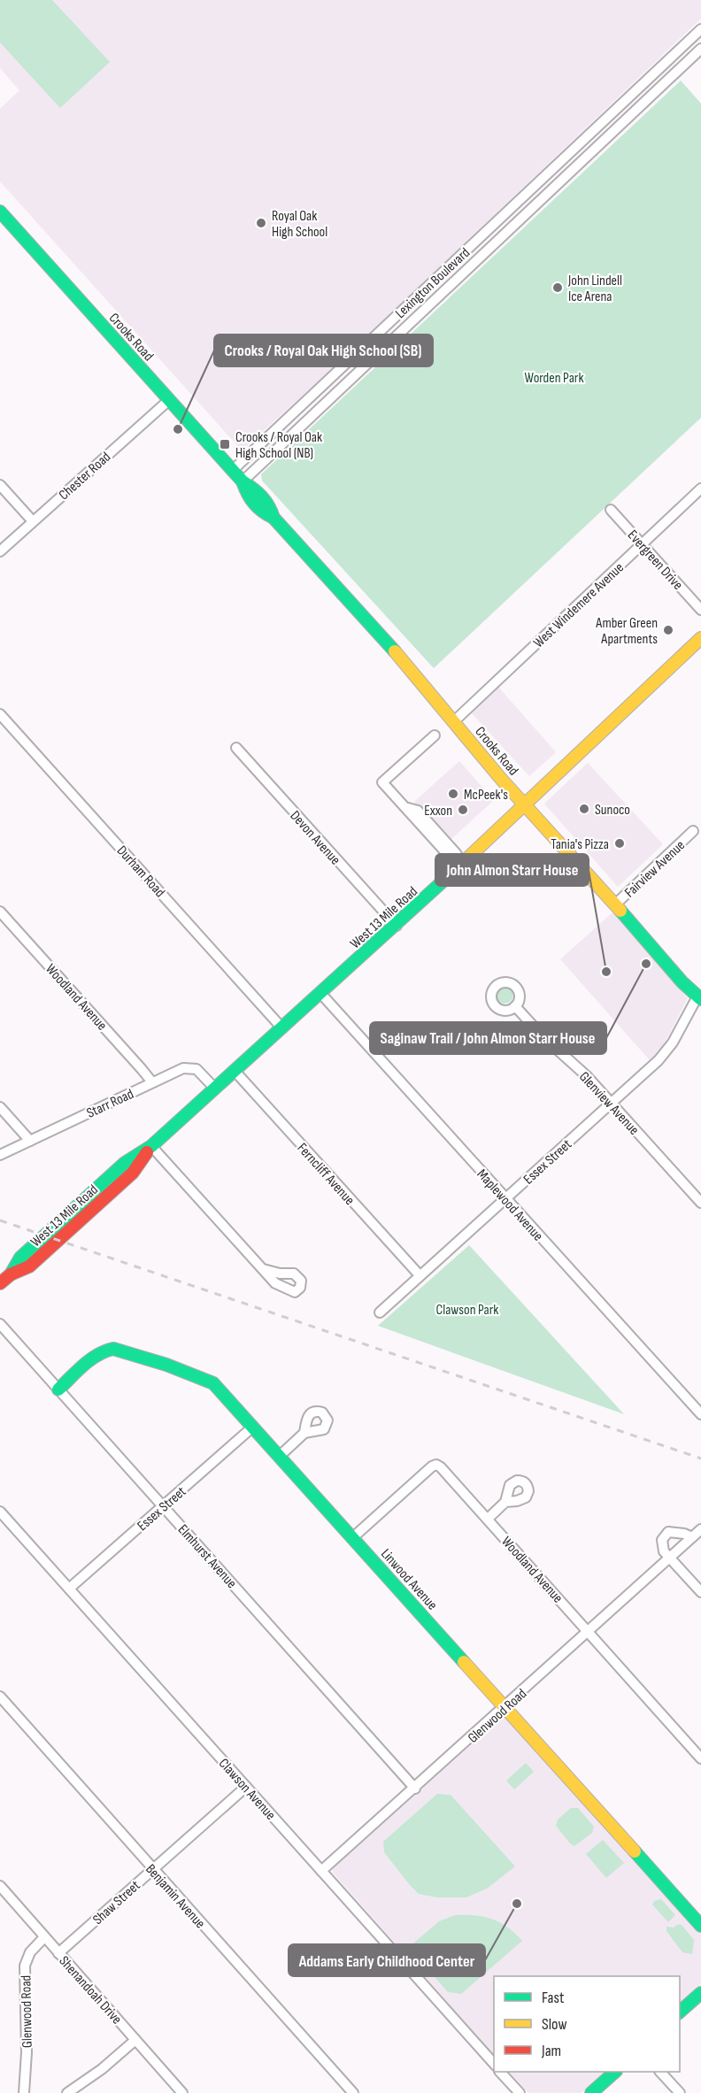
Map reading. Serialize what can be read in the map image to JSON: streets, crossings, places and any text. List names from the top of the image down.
{
  "streets": {
    "main road": ["Crooks Road", "West 13 Mile Road", "Linwood Avenue"],
    "street": [
      "Lexington Boulevard",
      "Chester Road",
      "Evergreen Drive",
      "West Windemere Avenue",
      "Devon Avenue",
      "Fairview Avenue",
      "Durham Road",
      "Woodland Avenue",
      "Starr Road",
      "Glenview Avenue",
      "Essex Street",
      "Ferncliff Avenue",
      "Maplewood Avenue",
      "Elmhurst Avenue",
      "Glenwood Road",
      "Clawson Avenue",
      "Benjamin Avenue",
      "Shaw Street",
      "Shenandoah Drive"
    ]
  },
  "crossings": [
    ["Lexington Boulevard", "Crooks Road"],
    ["Crooks Road", "Chester Road"],
    ["Crooks Road", "West Windemere Avenue"],
    ["Crooks Road", "Fairview Avenue"],
    ["Crooks Road", "West 13 Mile Road"],
    ["Crooks Road", "Essex Street"],
    ["Evergreen Drive", "West Windemere Avenue"],
    ["Devon Avenue", "West 13 Mile Road"],
    ["Durham Road", "West 13 Mile Road"],
    ["West 13 Mile Road", "Starr Road"],
    ["West 13 Mile Road", "Ferncliff Avenue"],
    ["West 13 Mile Road", "Maplewood Avenue"],
    ["Woodland Avenue", "Starr Road"],
    ["Woodland Avenue", "Linwood Avenue"],
    ["Woodland Avenue", "Glenwood Road"],
    ["Glenview Avenue", "Essex Street"],
    ["Essex Street", "Ferncliff Avenue"],
    ["Essex Street", "Maplewood Avenue"],
    ["Essex Street", "Elmhurst Avenue"],
    ["Essex Street", "Linwood Avenue"],
    ["Essex Street", "Clawson Avenue"],
    ["Elmhurst Avenue", "Linwood Avenue"],
    ["Elmhurst Avenue", "Glenwood Road"],
    ["Linwood Avenue", "Glenwood Road"],
    ["Glenwood Road", "Clawson Avenue"],
    ["Glenwood Road", "Shenandoah Drive"],
    ["Clawson Avenue", "Shaw Street"],
    ["Benjamin Avenue", "Shaw Street"],
    ["Shaw Street", "Shenandoah Drive"]
  ],
  "parks": ["Worden Park", "Clawson Park"],
  "places": {
    "other": [
      "Royal Oak High School",
      "John Lindell Ice Arena",
      "Crooks / Royal Oak High School (SB)",
      "Amber Green Apartments",
      "McPeek's",
      "Sunoco",
      "Exxon",
      "Tania's Pizza",
      "Saginaw Trail / John Almon Starr House",
      "John Almon Starr House",
      "Addams Early Childhood Center"
    ],
    "transit": ["Crooks / Royal Oak High School (NB)"]
  },
  "legend": ["Fast", "Slow", "Jam"]
}
